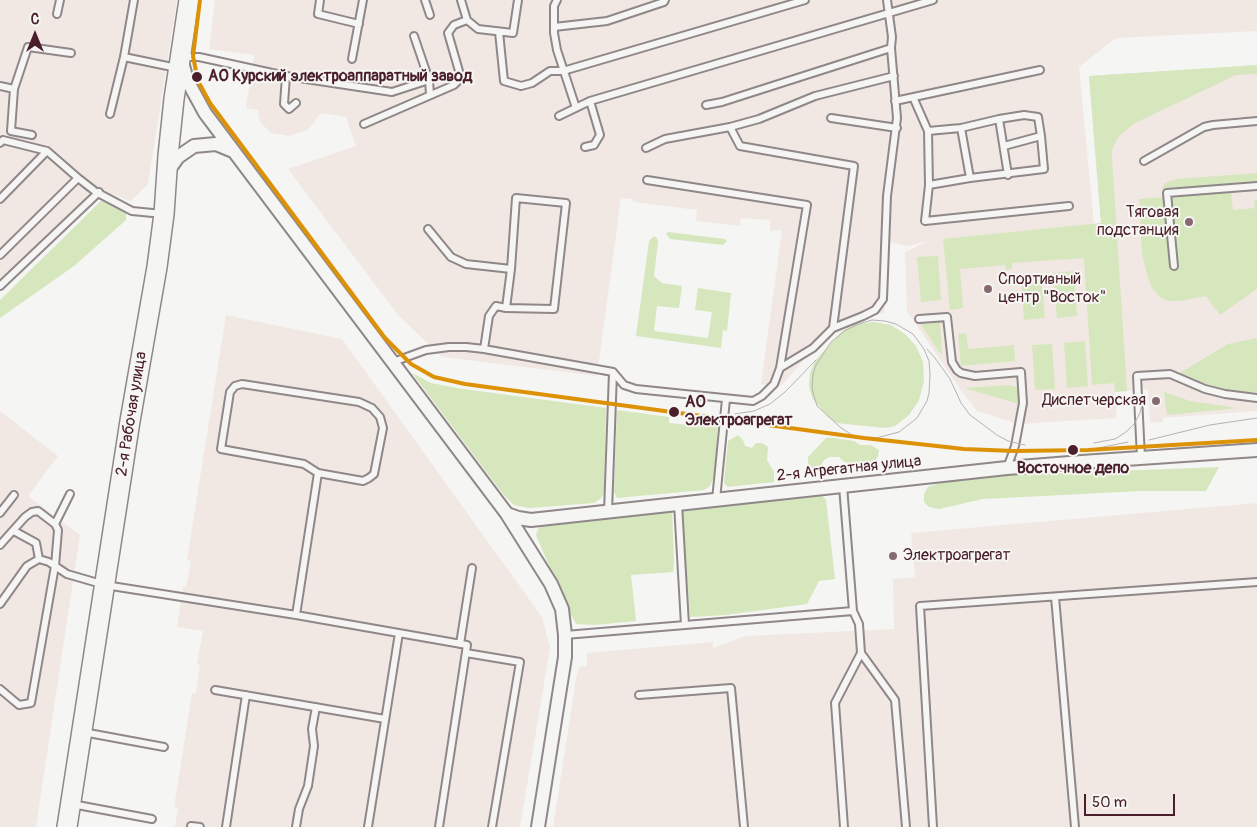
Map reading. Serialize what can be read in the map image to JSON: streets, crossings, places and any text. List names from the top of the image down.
{
  "streets": {
    "main road": ["2-я Рабочая улица"],
    "street": ["2-я Агрегатная улица"]
  },
  "places": [
    "АО Курский электроаппаратный завод",
    "Тяговая подстанция",
    "Спортивный центр \"Восток\"",
    "Диспетчерская",
    "АО Электроагрегат",
    "Восточное депо",
    "Электроагрегат"
  ],
  "scale_bar": "50 m",
  "north": "top"
}
